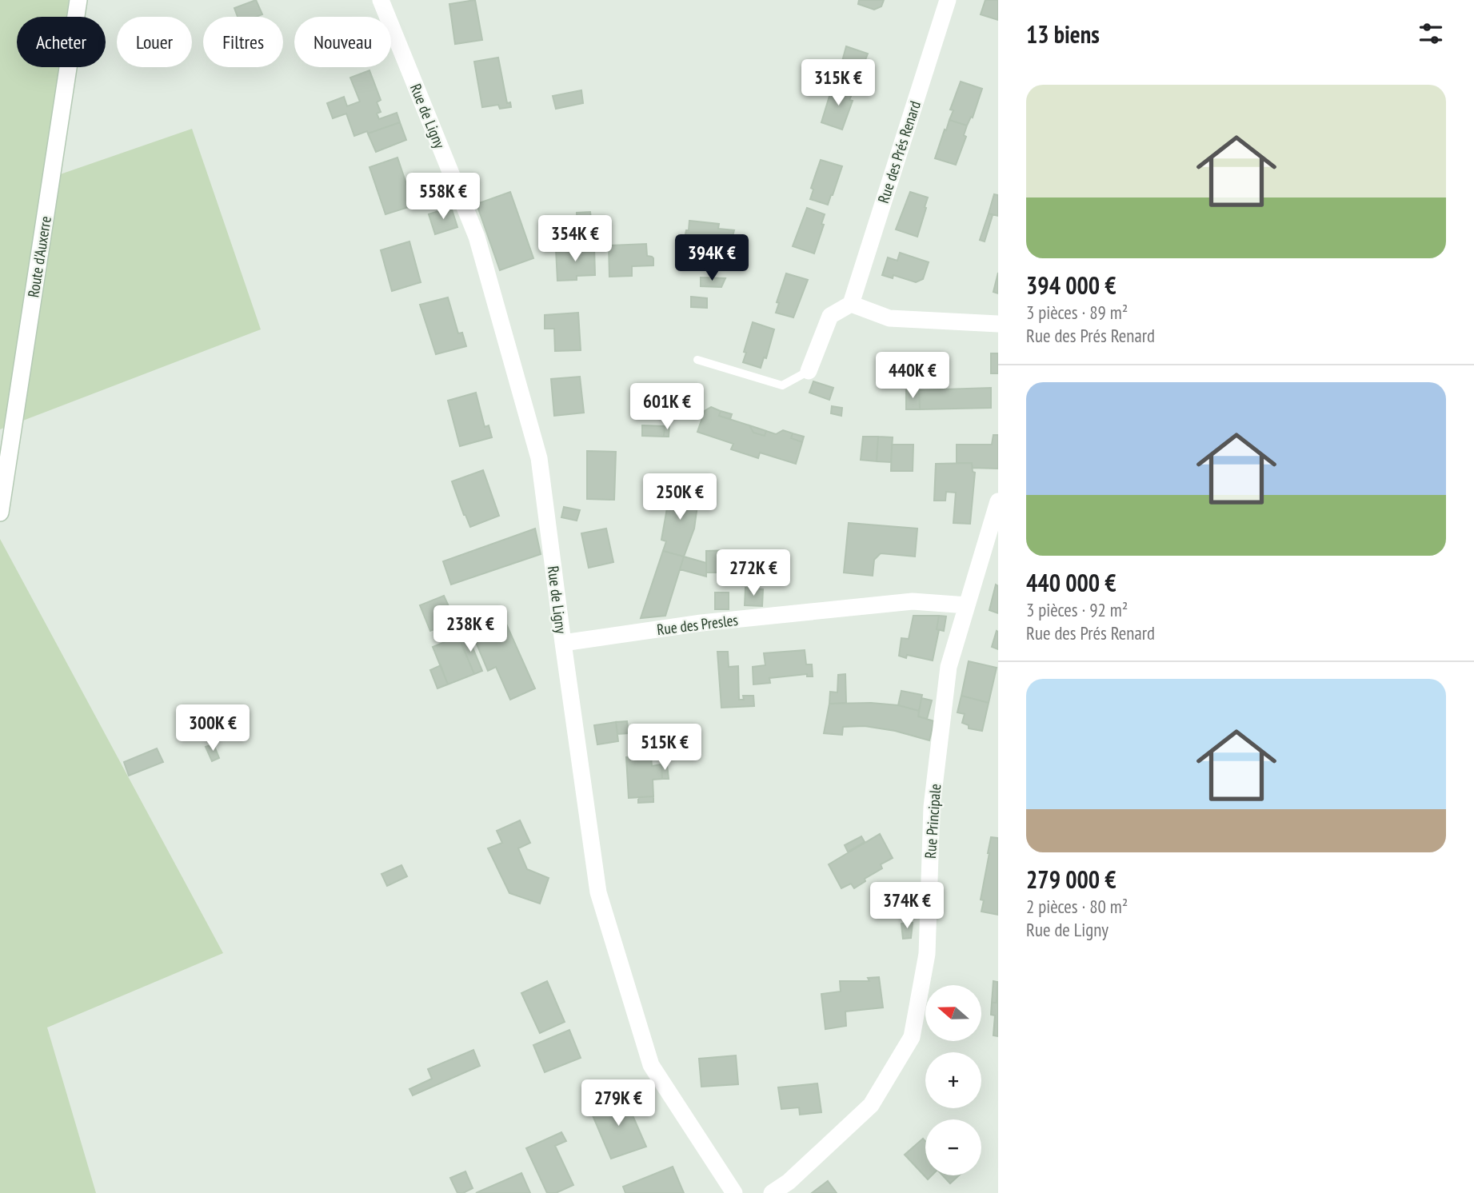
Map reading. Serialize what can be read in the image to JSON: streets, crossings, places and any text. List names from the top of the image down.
{
  "streets": {
    "street": [
      "Rue de Ligny",
      "Rue des Prés Renard",
      "Route d'Auxerre",
      "Rue des Presles",
      "Rue Principale"
    ]
  },
  "crossings": [
    ["Rue de Ligny", "Rue des Presles"],
    ["Rue des Presles", "Rue Principale"]
  ],
  "north": "left",
  "page": {
    "heading": "13 biens",
    "chip": [
      "Acheter",
      "Louer",
      "Filtres",
      "Nouveau"
    ],
    "price": [
      "315K €",
      "558K €",
      "354K €",
      "394K €",
      "440K €",
      "601K €",
      "250K €",
      "272K €",
      "238K €",
      "300K €",
      "515K €",
      "374K €",
      "279K €"
    ],
    "list": [
      {
        "name": "394 000 €",
        "note": "3 pièces · 89 m² · Rue des Prés Renard"
      },
      {
        "name": "440 000 €",
        "note": "3 pièces · 92 m² · Rue des Prés Renard"
      },
      {
        "name": "279 000 €",
        "note": "2 pièces · 80 m² · Rue de Ligny"
      }
    ],
    "map_buttons": ["+", "−"]
  }
}
